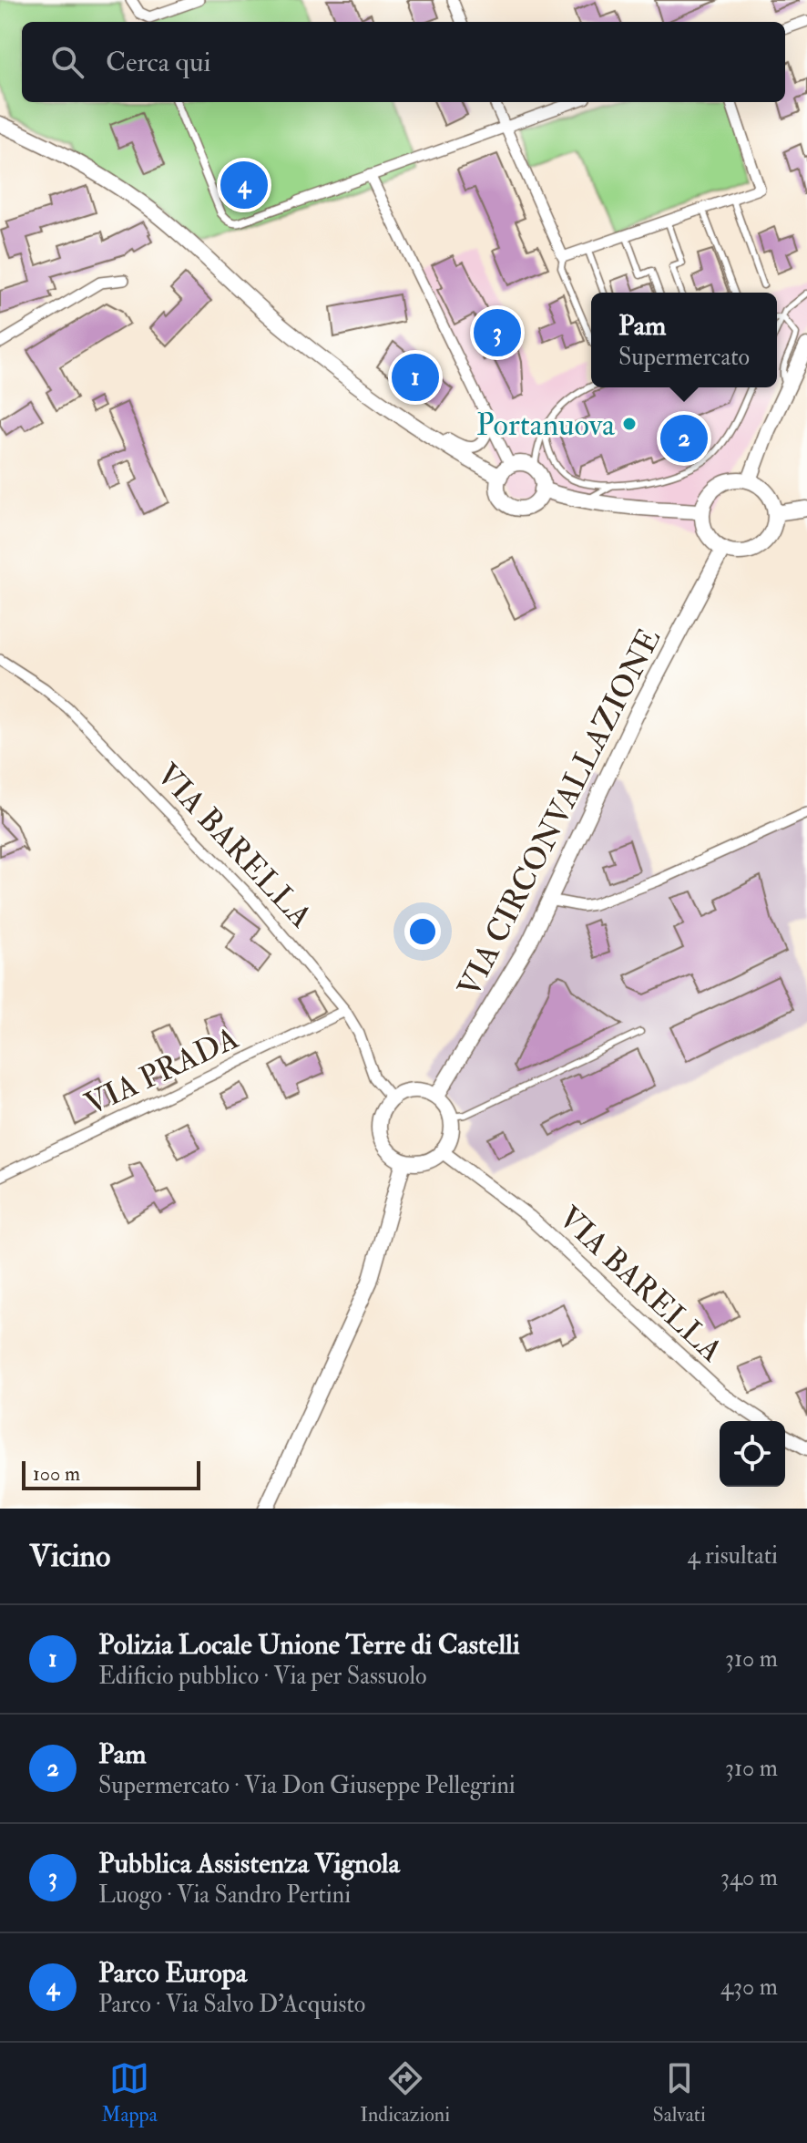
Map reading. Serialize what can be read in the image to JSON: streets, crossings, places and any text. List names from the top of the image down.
{
  "streets": {
    "main road": ["VIA CIRCONVALLAZIONE"],
    "street": ["VIA BARELLA", "VIA PRADA"]
  },
  "crossings": [
    ["VIA CIRCONVALLAZIONE", "VIA BARELLA"],
    ["VIA BARELLA", "VIA PRADA"]
  ],
  "places": ["Portanuova"],
  "scale_bar": "100 m",
  "page": {
    "search": "Cerca qui",
    "pins": [
      "4",
      "3",
      "1",
      "2"
    ],
    "popup": ["Pam", "Supermercato"],
    "scale": "100 m",
    "heading": ["Vicino", "4 risultati"],
    "list": [
      {
        "mark": "1",
        "name": "Polizia Locale Unione Terre di Castelli",
        "note": "Edificio pubblico · Via per Sassuolo",
        "value": "310 m"
      },
      {
        "mark": "2",
        "name": "Pam",
        "note": "Supermercato · Via Don Giuseppe Pellegrini",
        "value": "310 m"
      },
      {
        "mark": "3",
        "name": "Pubblica Assistenza Vignola",
        "note": "Luogo · Via Sandro Pertini",
        "value": "340 m"
      },
      {
        "mark": "4",
        "name": "Parco Europa",
        "note": "Parco · Via Salvo D'Acquisto",
        "value": "430 m"
      }
    ],
    "nav": ["Mappa", "Indicazioni", "Salvati"]
  }
}
